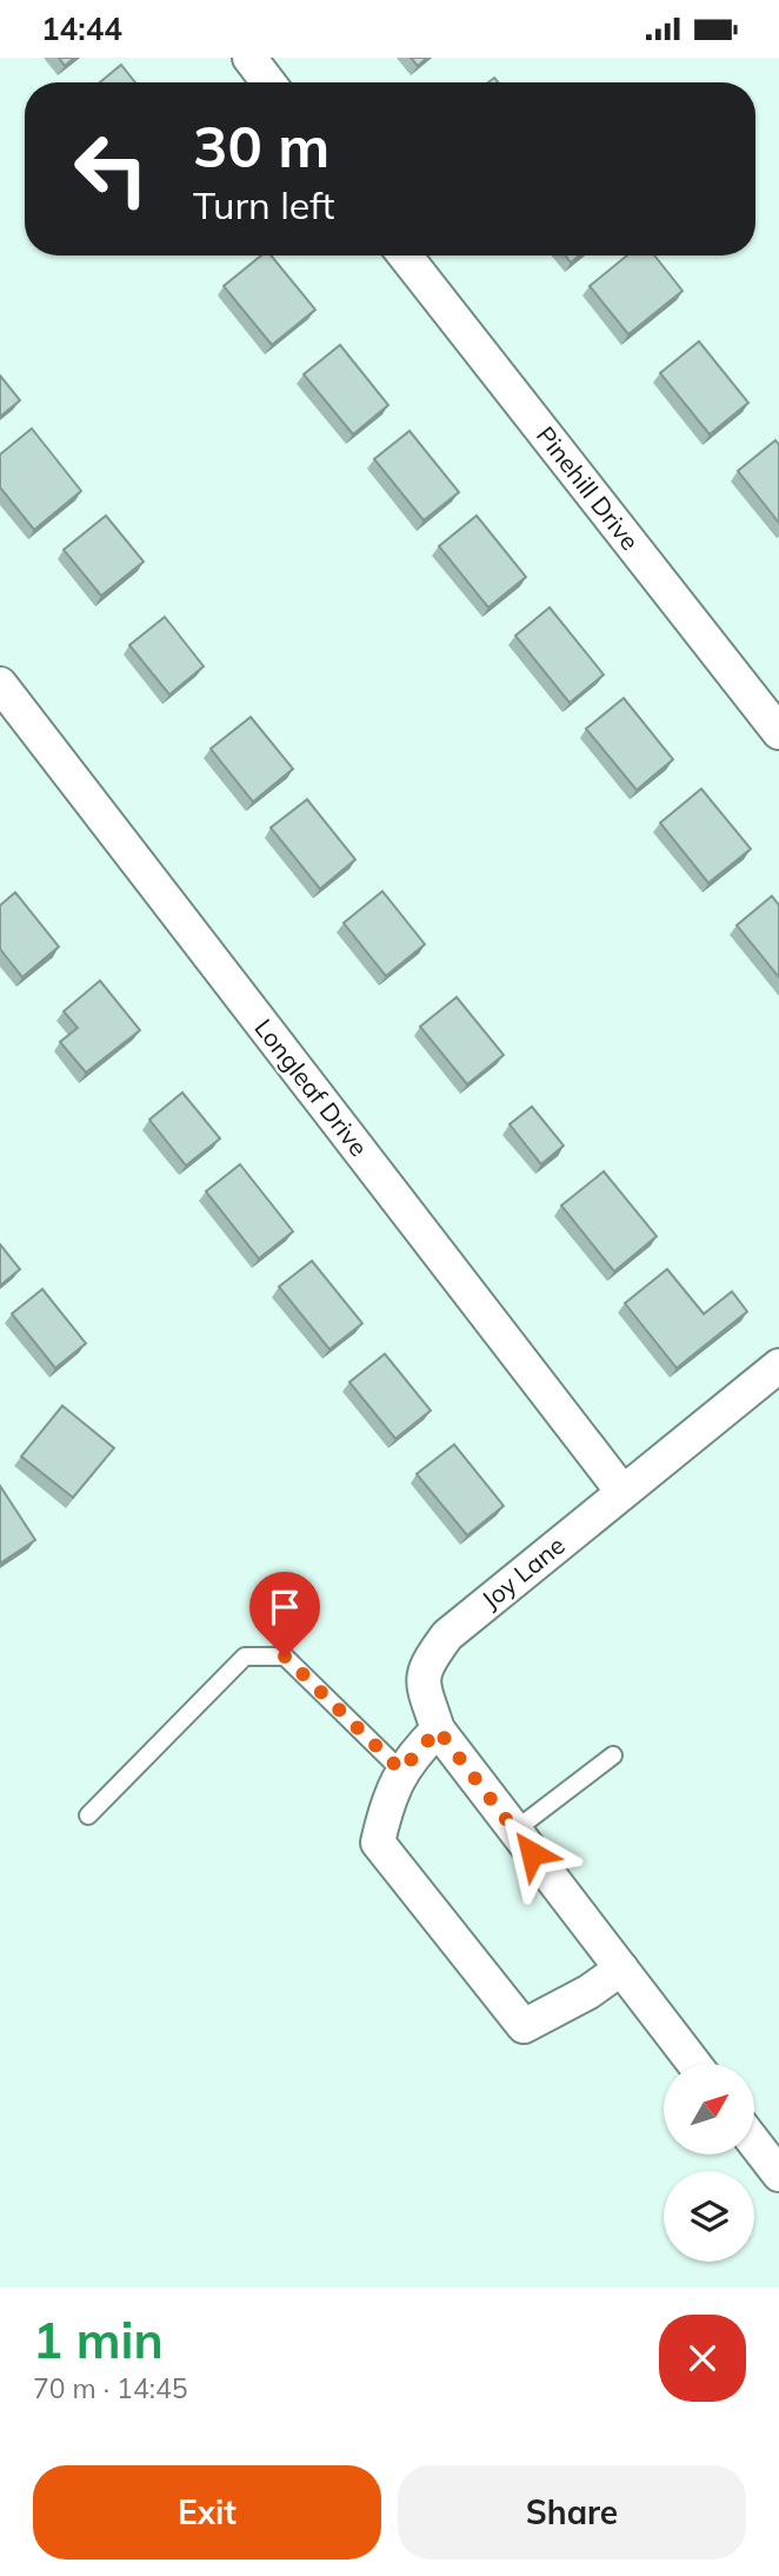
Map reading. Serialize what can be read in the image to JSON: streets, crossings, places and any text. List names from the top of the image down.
{
  "streets": {
    "street": ["Pinehill Drive", "Longleaf Drive", "Joy Lane"]
  },
  "crossings": [
    ["Longleaf Drive", "Joy Lane"]
  ],
  "north": "top right",
  "page": {
    "status": "14:44",
    "turn": ["30 m", "Turn left"],
    "heading": ["1 min", "70 m · 14:45"],
    "buttons": ["Exit", "Share"]
  }
}
